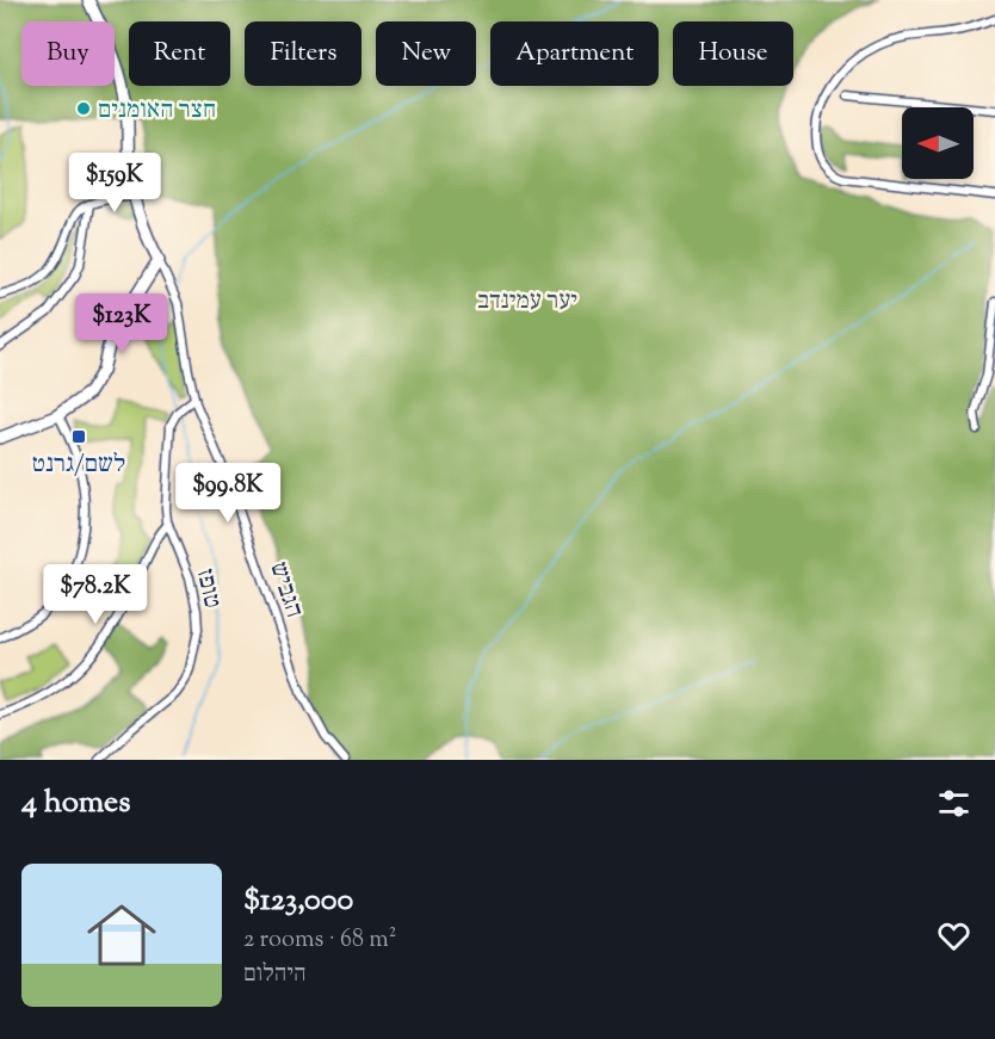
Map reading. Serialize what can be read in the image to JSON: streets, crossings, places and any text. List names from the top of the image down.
{
  "streets": {
    "street": ["טופז", "הגביש"]
  },
  "crossings": [
    ["טופז", "הגביש"]
  ],
  "parks": ["יער עמינדב"],
  "places": {
    "other": ["חצר האומנים"],
    "transit": ["לשם/גרנט"]
  },
  "north": "left",
  "page": {
    "chip": [
      "Buy",
      "Rent",
      "Filters",
      "New",
      "Apartment",
      "House"
    ],
    "price": [
      "$159K",
      "$123K",
      "$99.8K",
      "$78.2K"
    ],
    "heading": "4 homes",
    "list": [
      {
        "name": "$123,000",
        "note": "2 rooms · 68 m² · היהלום"
      }
    ]
  }
}
